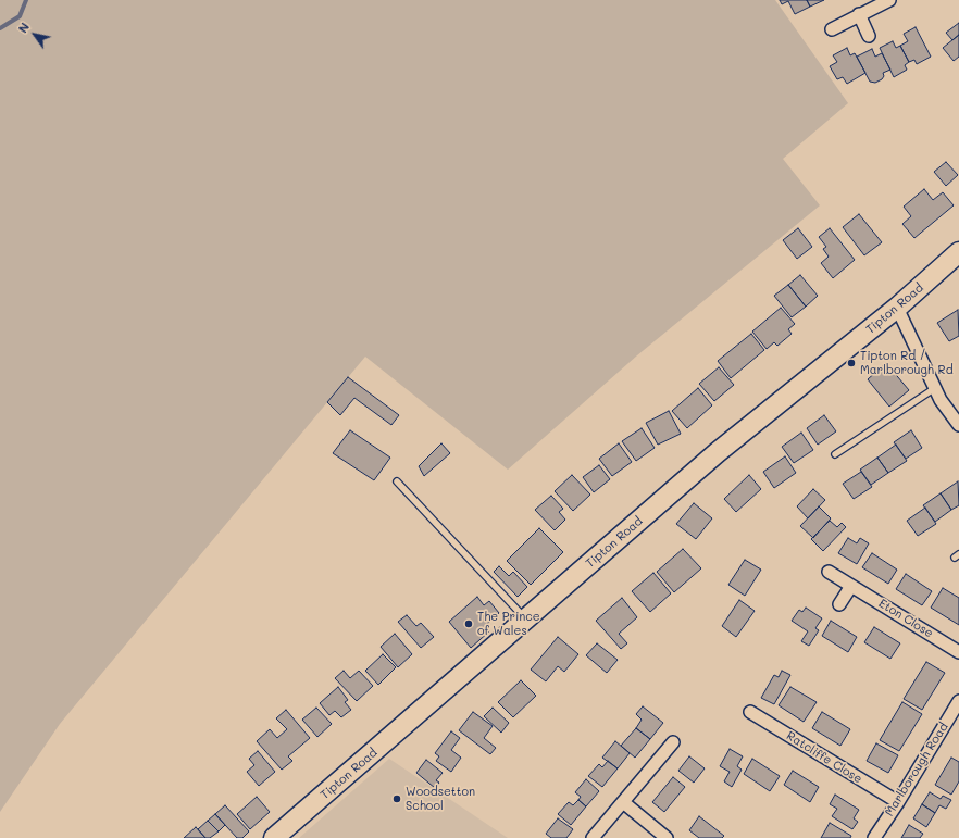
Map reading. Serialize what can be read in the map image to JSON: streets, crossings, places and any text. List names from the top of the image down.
{
  "streets": {
    "main road": ["Tipton Road"],
    "street": ["Eton Close", "Ratcliffe Close", "Marlborough Road"]
  },
  "crossings": [
    ["Ratcliffe Close", "Marlborough Road"]
  ],
  "places": ["Tipton Rd / Marlborough Rd", "The Prince of Wales", "Woodsetton School"],
  "north": "top left"
}
